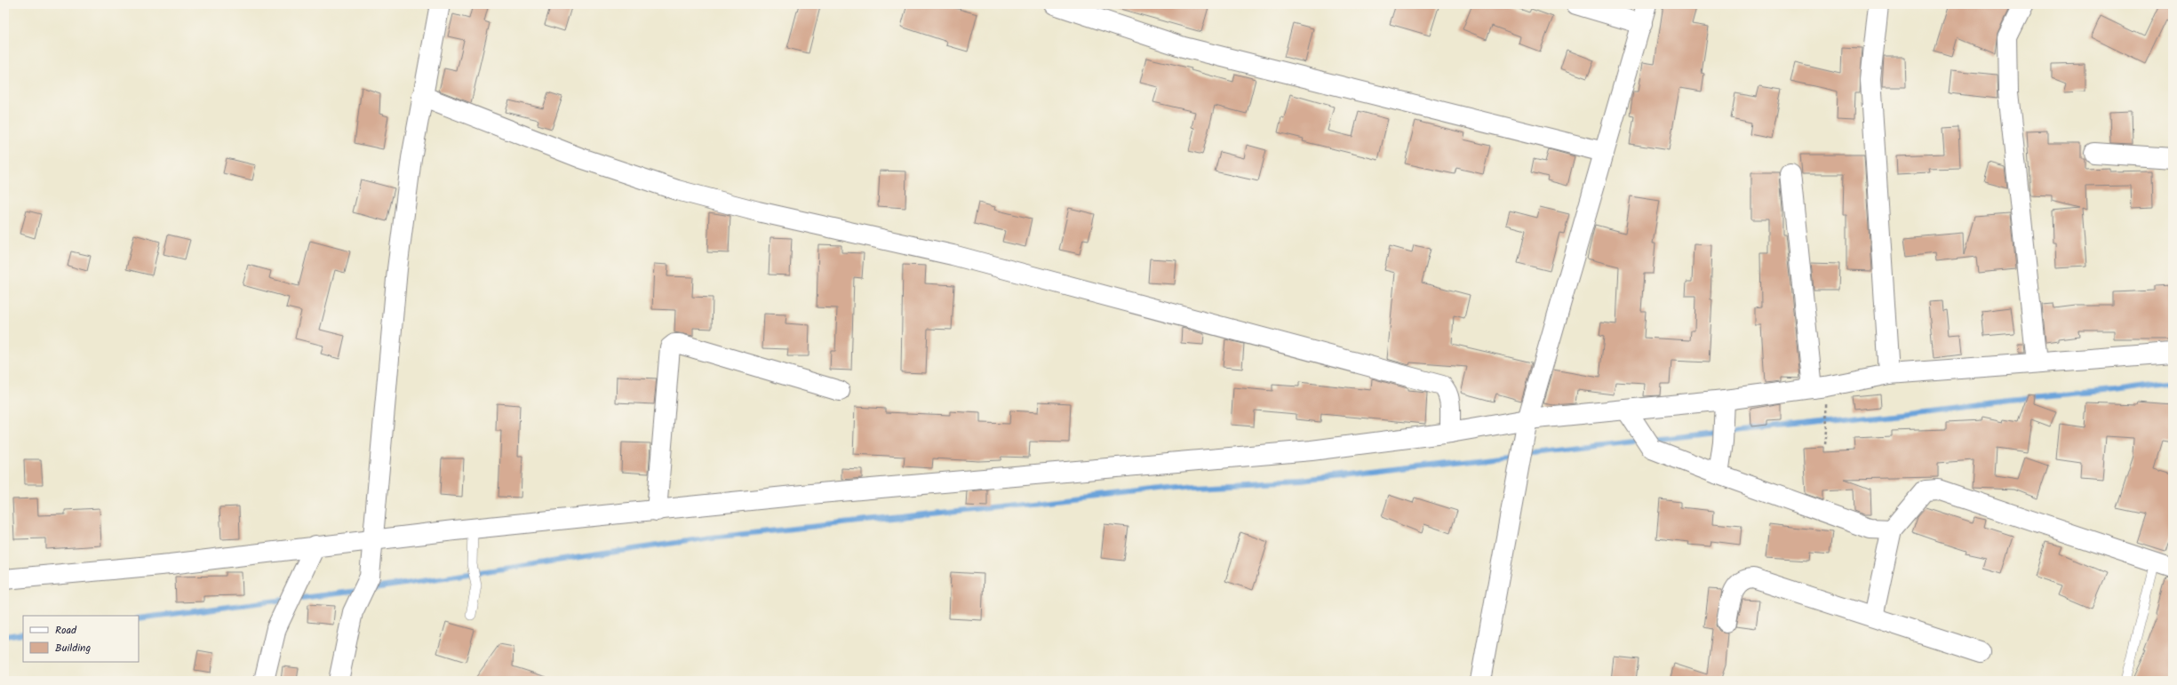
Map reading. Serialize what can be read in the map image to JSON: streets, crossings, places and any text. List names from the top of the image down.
{
  "legend": ["Road", "Building"]
}
